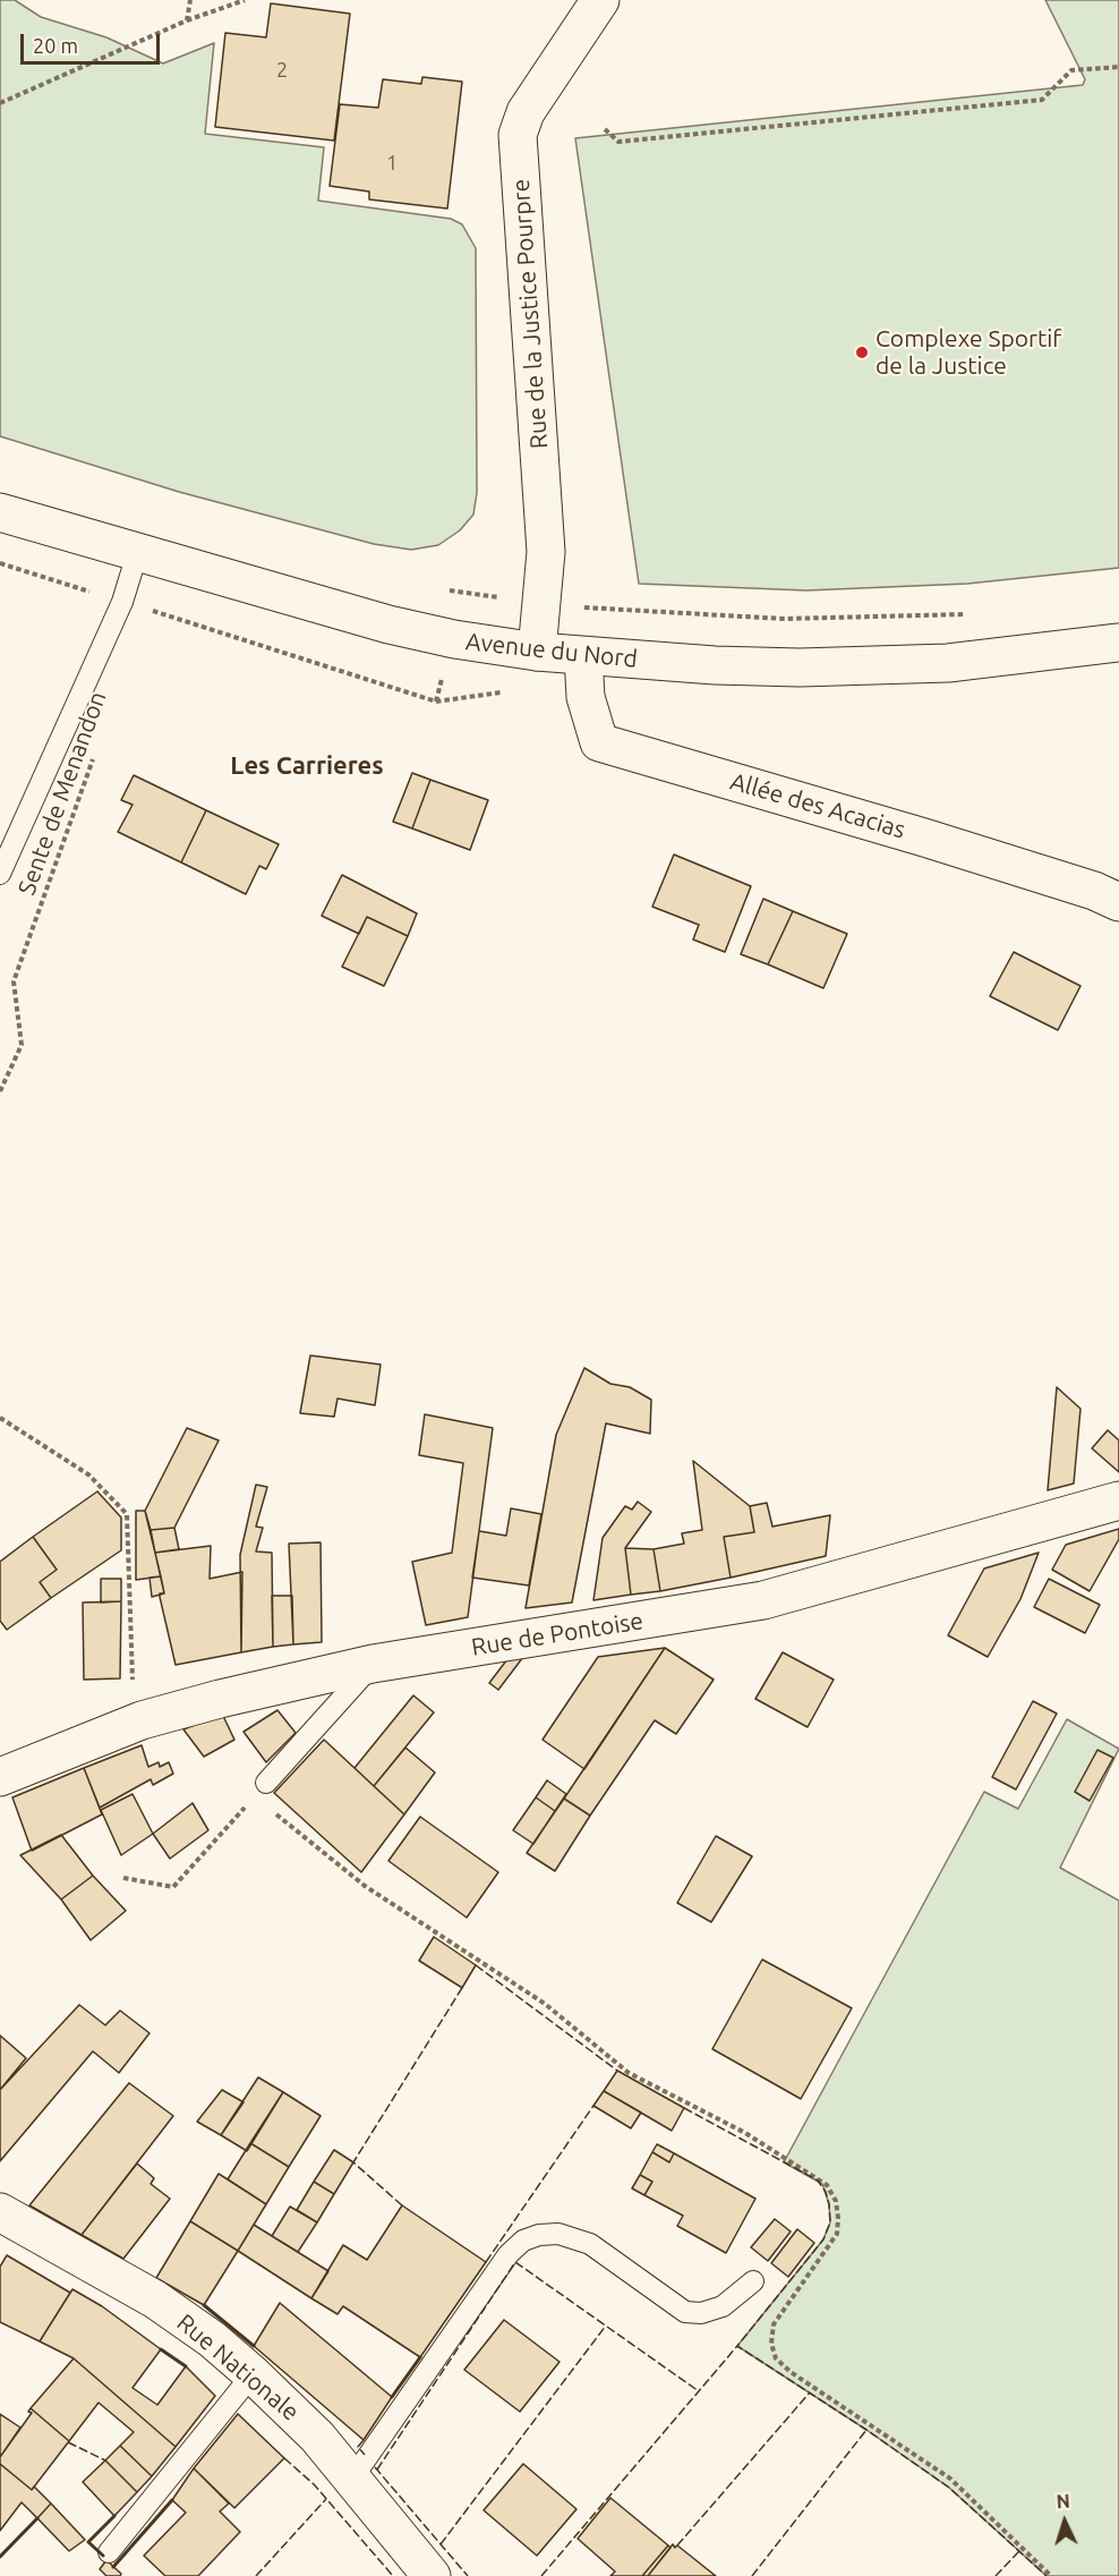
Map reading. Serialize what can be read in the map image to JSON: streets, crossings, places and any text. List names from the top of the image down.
{
  "streets": {
    "street": [
      "Rue de la Justice Pourpre",
      "Avenue du Nord",
      "Allée des Acacias",
      "Rue de Pontoise",
      "Rue Nationale"
    ],
    "path": ["Sente de Menandon"]
  },
  "crossings": [
    ["Rue de la Justice Pourpre", "Avenue du Nord"],
    ["Avenue du Nord", "Allée des Acacias"]
  ],
  "districts": ["Les Carrieres"],
  "places": ["Complexe Sportif de la Justice"],
  "house_numbers": ["2", "1"],
  "scale_bar": "20 m",
  "north": "top"
}
